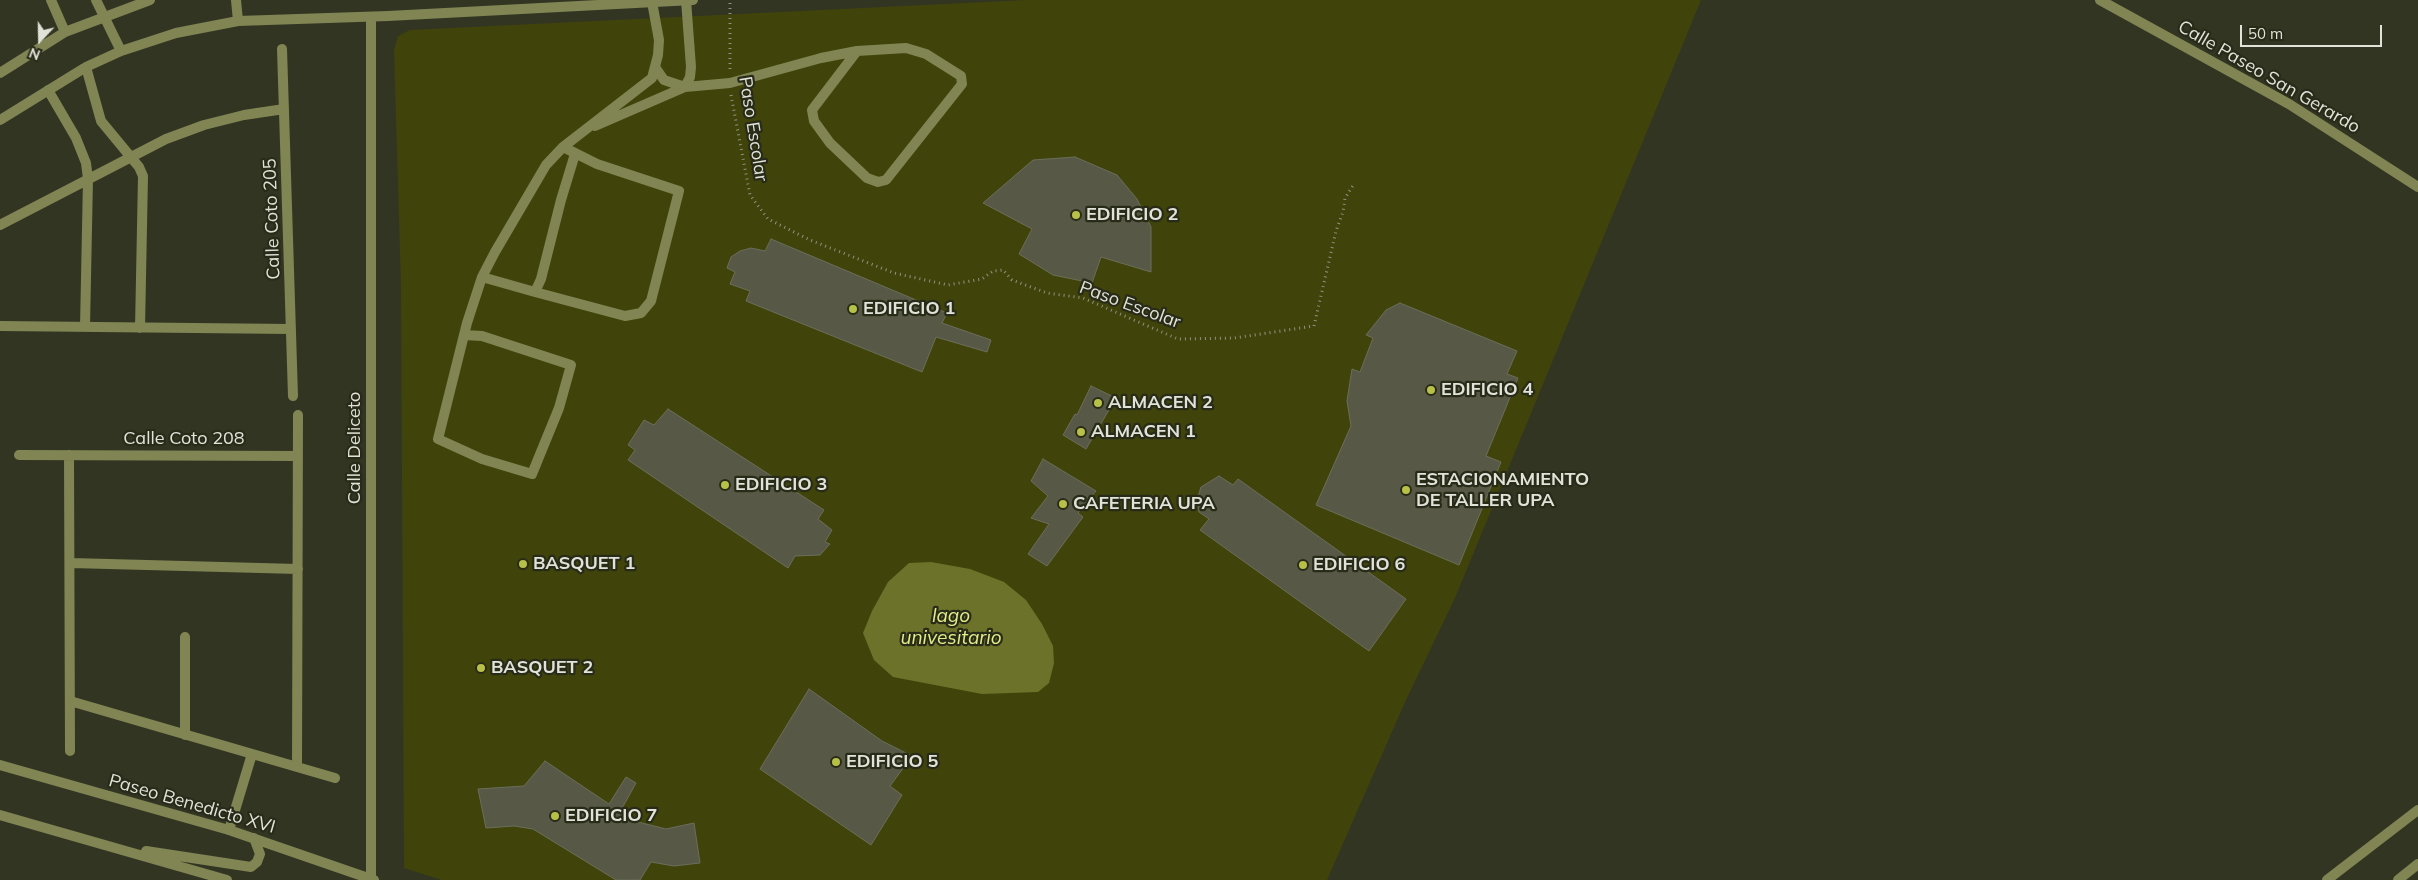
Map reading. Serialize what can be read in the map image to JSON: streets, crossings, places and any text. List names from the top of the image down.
{
  "streets": {
    "street": [
      "Calle Paseo San Gerardo",
      "Calle Coto 205",
      "Calle Coto 208",
      "Calle Deliceto",
      "Paseo Benedicto XVI"
    ],
    "path": ["Paso Escolar"]
  },
  "crossings": [
    ["Calle Deliceto", "Paseo Benedicto XVI"]
  ],
  "water": ["lago univesitario"],
  "places": [
    "EDIFICIO 2",
    "EDIFICIO 1",
    "EDIFICIO 4",
    "ALMACEN 2",
    "ALMACEN 1",
    "EDIFICIO 3",
    "ESTACIONAMIENTO DE TALLER UPA",
    "CAFETERIA UPA",
    "BASQUET 1",
    "EDIFICIO 6",
    "BASQUET 2",
    "EDIFICIO 5",
    "EDIFICIO 7"
  ],
  "scale_bar": "50 m",
  "north": "bottom"
}
